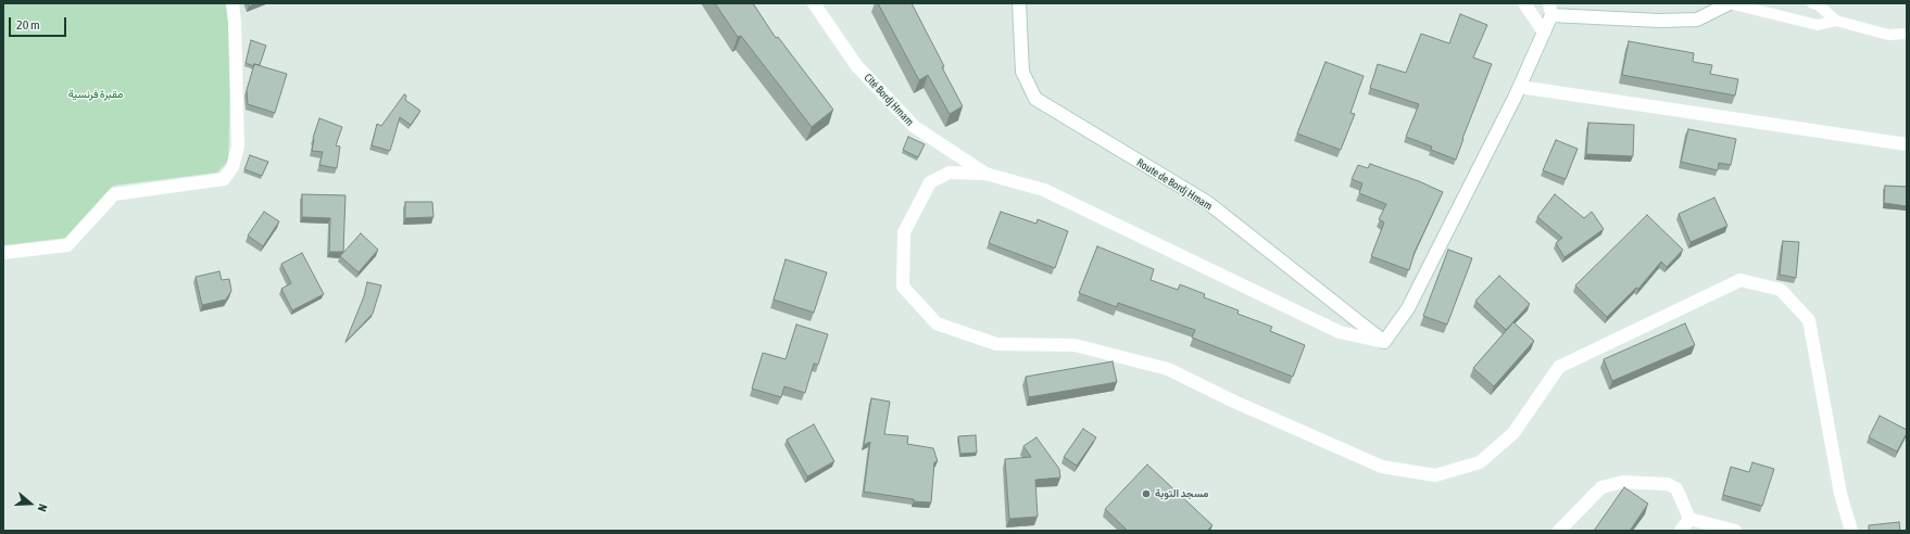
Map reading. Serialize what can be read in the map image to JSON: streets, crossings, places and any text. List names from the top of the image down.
{
  "streets": {
    "street": ["Cité Bordj Hmam", "Route de Bordj Hmam"]
  },
  "parks": ["مقبرة فرنسية"],
  "places": ["مسجد التوبة"],
  "scale_bar": "20 m",
  "north": "right"
}
